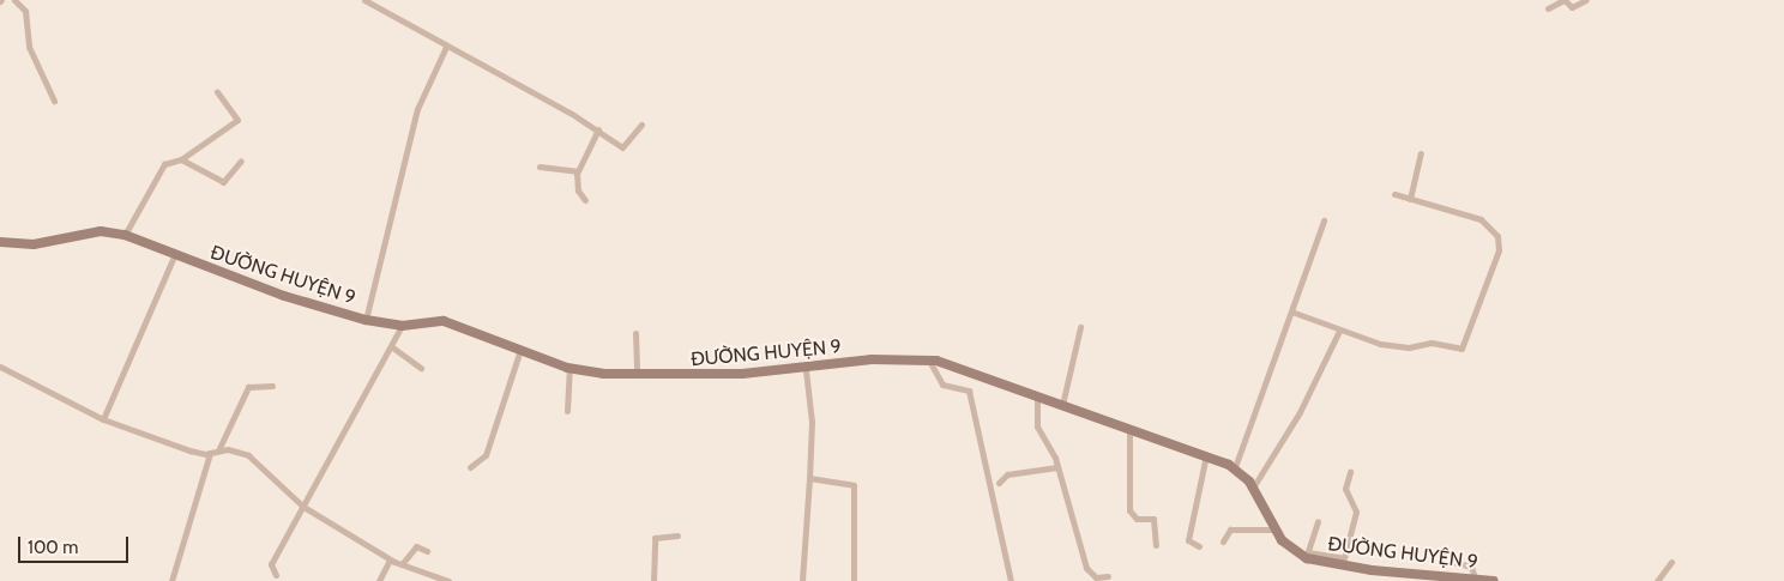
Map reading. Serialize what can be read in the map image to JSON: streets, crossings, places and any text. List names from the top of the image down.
{
  "streets": {
    "street": ["ĐƯỜNG HUYỆN 9"]
  },
  "scale_bar": "100 m"
}
